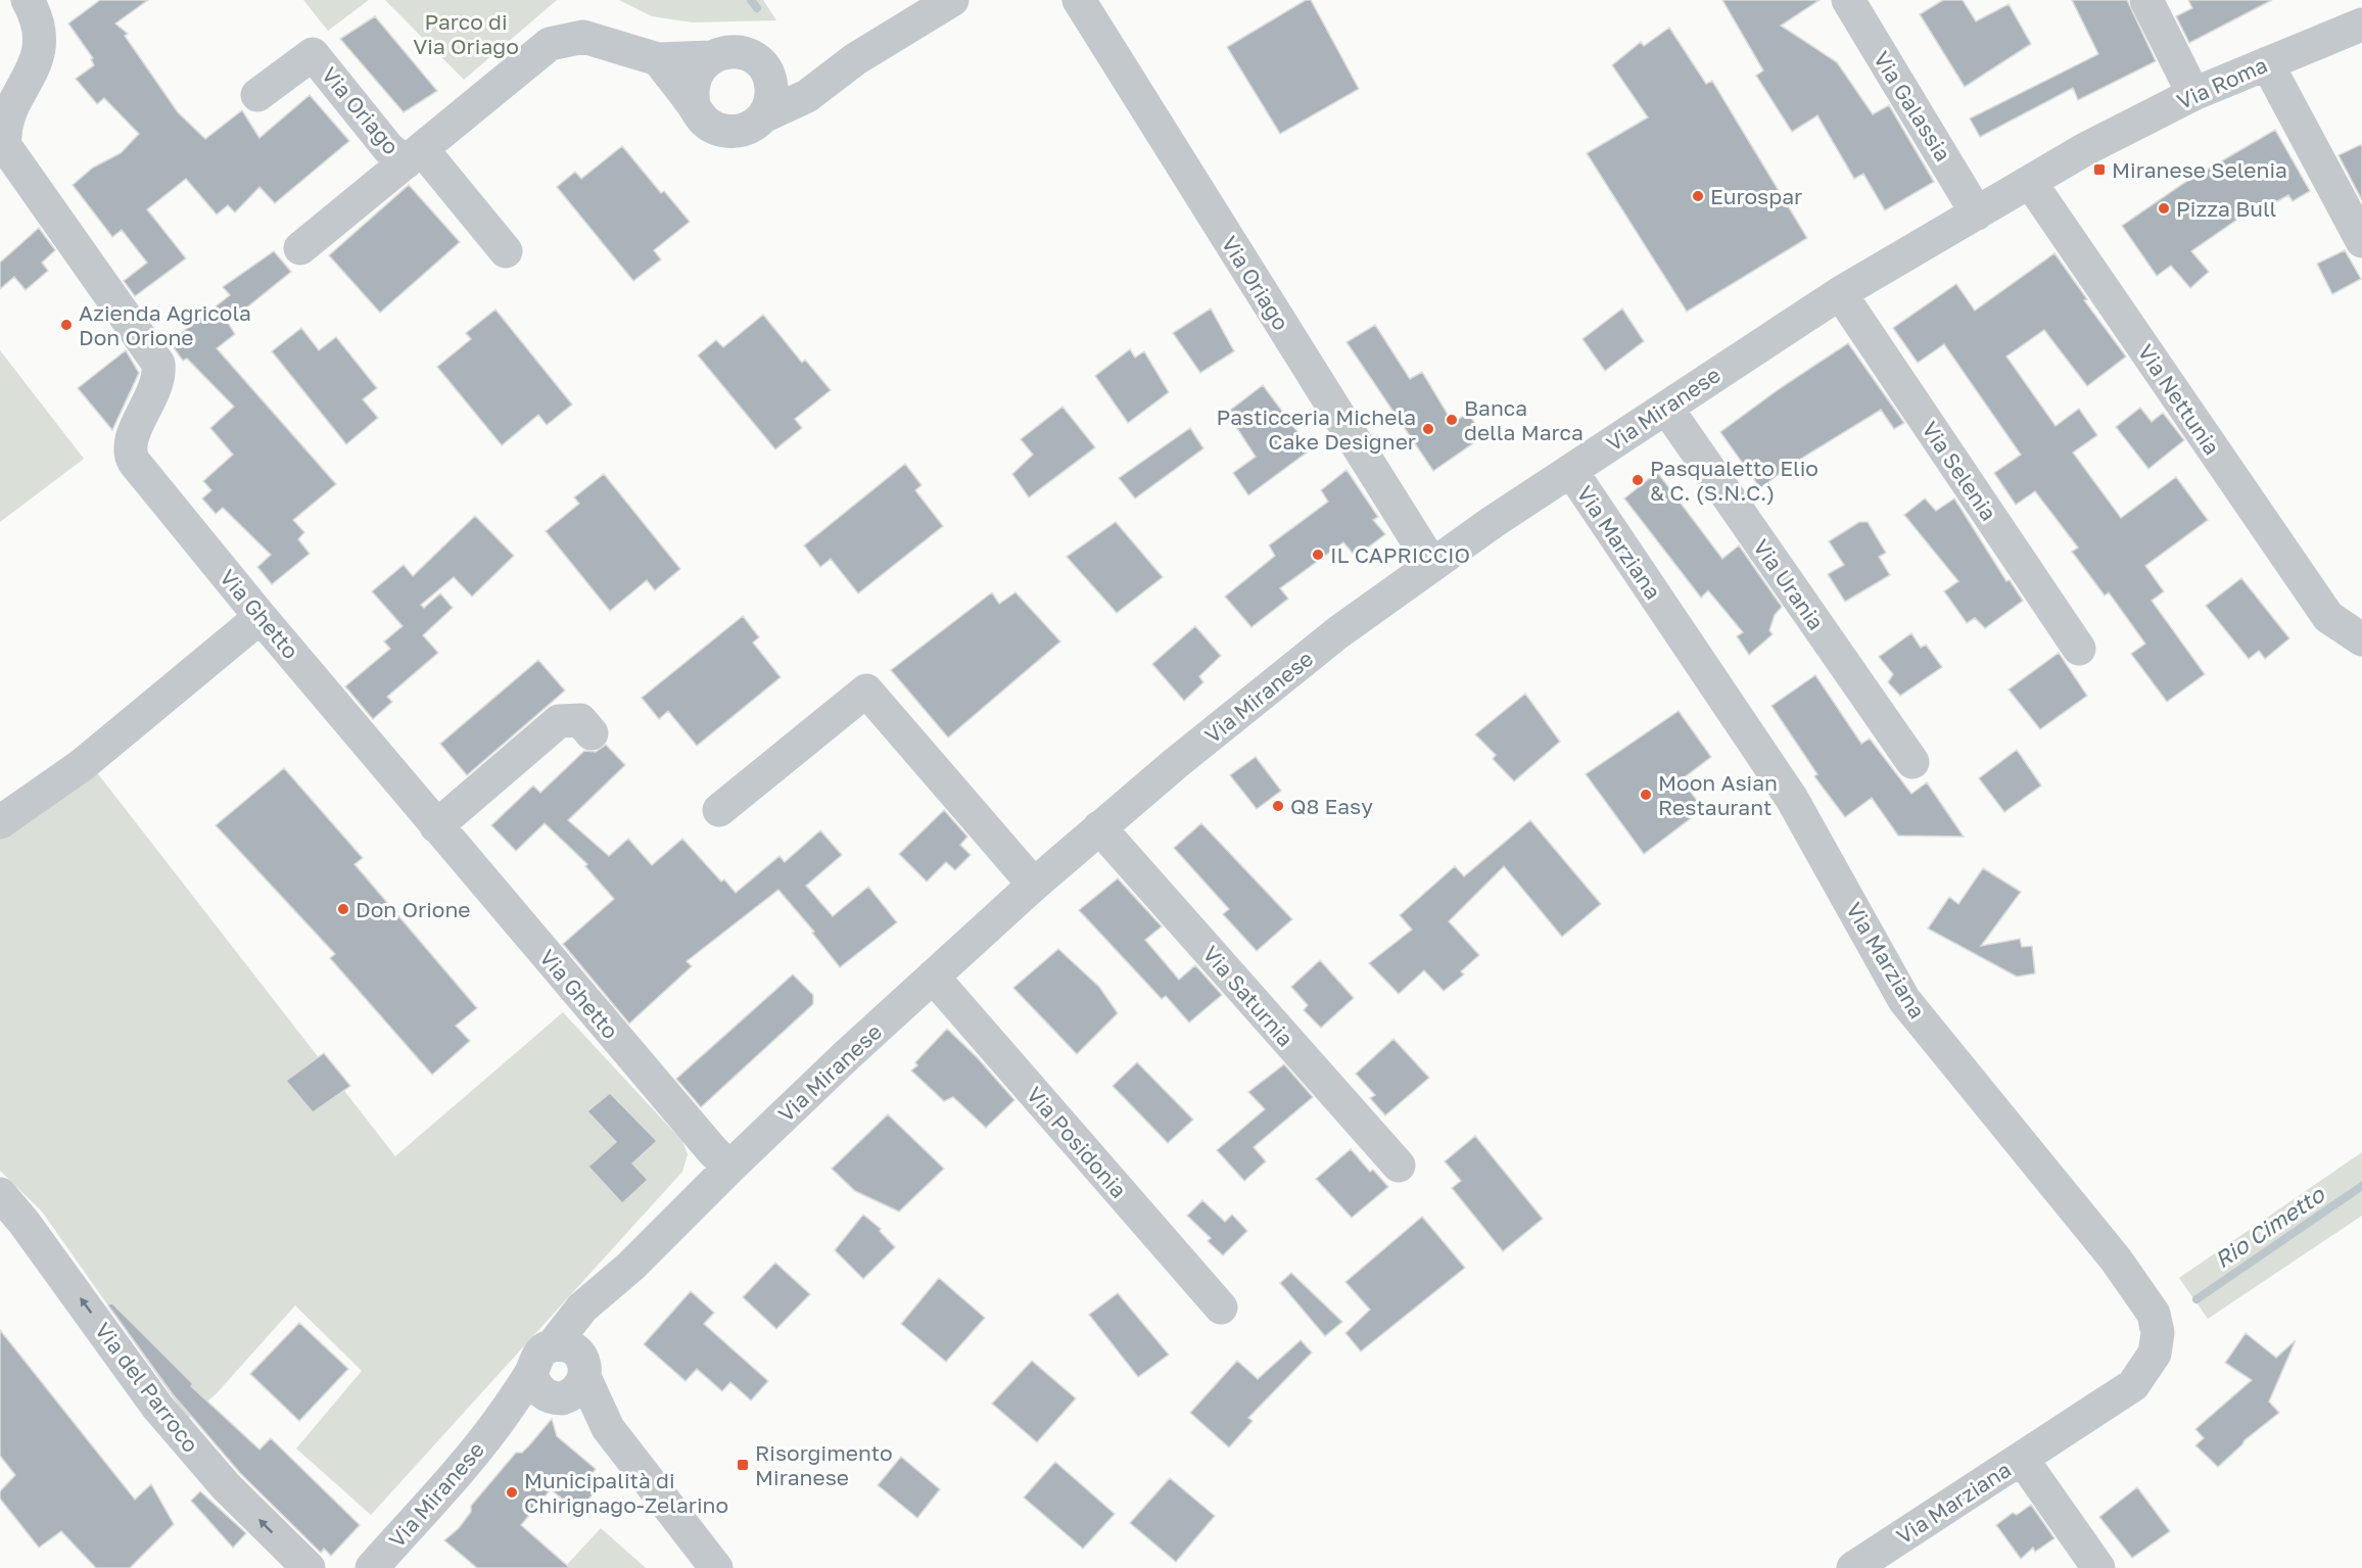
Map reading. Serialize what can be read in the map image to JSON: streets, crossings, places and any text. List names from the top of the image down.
{
  "streets": {
    "street": [
      "Via Roma",
      "Via Galassia",
      "Via Oriago",
      "Via Nettunia",
      "Via Miranese",
      "Via Selenia",
      "Via Marziana",
      "Via Urania",
      "Via Ghetto",
      "Via Saturnia",
      "Via Posidonia",
      "Via del Parroco"
    ]
  },
  "crossings": [
    ["Via Roma", "Via Miranese"],
    ["Via Galassia", "Via Miranese"],
    ["Via Oriago", "Via Miranese"],
    ["Via Nettunia", "Via Miranese"],
    ["Via Miranese", "Via Selenia"],
    ["Via Miranese", "Via Marziana"],
    ["Via Miranese", "Via Urania"],
    ["Via Miranese", "Via Ghetto"],
    ["Via Miranese", "Via Saturnia"],
    ["Via Miranese", "Via Posidonia"]
  ],
  "one_way": ["Via del Parroco"],
  "water": ["Rio Cimetto"],
  "parks": ["Parco di Via Oriago"],
  "places": {
    "transit": ["Miranese Selenia", "Risorgimento Miranese"],
    "other": [
      "Eurospar",
      "Pizza Bull",
      "Azienda Agricola Don Orione",
      "Banca della Marca",
      "Pasticceria Michela Cake Designer",
      "Pasqualetto Elio & C. (S.N.C.)",
      "IL CAPRICCIO",
      "Moon Asian Restaurant",
      "Q8 Easy",
      "Don Orione",
      "Municipalità di Chirignago-Zelarino"
    ]
  }
}
